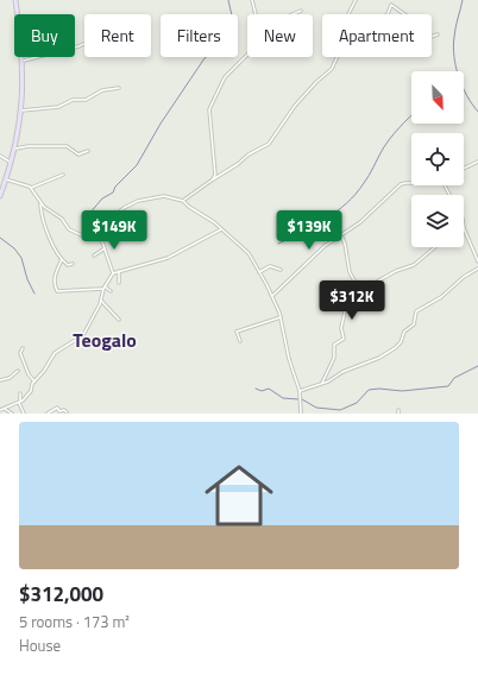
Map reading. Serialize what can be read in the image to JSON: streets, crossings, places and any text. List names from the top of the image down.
{
  "districts": ["Teogalo"],
  "north": "bottom right",
  "page": {
    "chip": [
      "Buy",
      "Rent",
      "Filters",
      "New",
      "Apartment"
    ],
    "price": ["$149K", "$139K", "$312K"],
    "list": [
      {
        "name": "$312,000",
        "note": "5 rooms · 173 m² · House"
      }
    ]
  }
}
